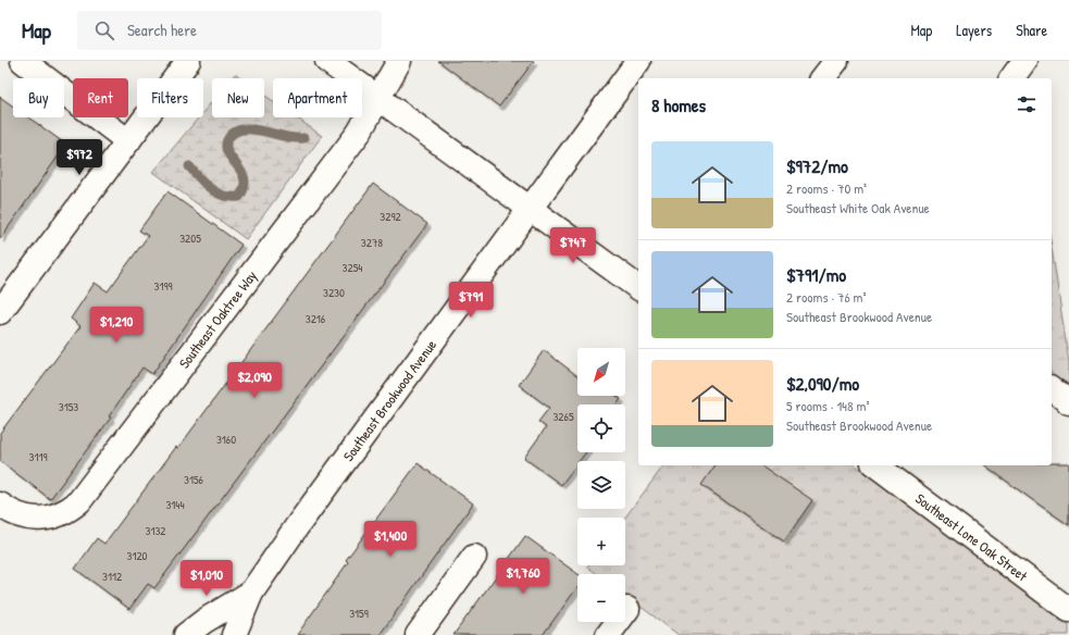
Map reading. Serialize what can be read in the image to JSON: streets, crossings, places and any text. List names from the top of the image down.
{
  "streets": {
    "street": ["Southeast Oaktree Way", "Southeast Brookwood Avenue", "Southeast Lone Oak Street"]
  },
  "house_numbers": [
    "3292",
    "3205",
    "3278",
    "3254",
    "3199",
    "3230",
    "3216",
    "3153",
    "3265",
    "3160",
    "3119",
    "3156",
    "3144",
    "3132",
    "3120",
    "3112",
    "3159"
  ],
  "north": "bottom left",
  "page": {
    "header": "Map",
    "search": "Search here",
    "nav": ["Map", "Layers", "Share"],
    "chip": [
      "Buy",
      "Rent",
      "Filters",
      "New",
      "Apartment"
    ],
    "heading": "8 homes",
    "list": [
      {
        "name": "$972/mo",
        "note": "2 rooms · 70 m² · Southeast White Oak Avenue"
      },
      {
        "name": "$791/mo",
        "note": "2 rooms · 76 m² · Southeast Brookwood Avenue"
      },
      {
        "name": "$2,090/mo",
        "note": "5 rooms · 148 m² · Southeast Brookwood Avenue"
      }
    ],
    "price": [
      "$972",
      "$747",
      "$791",
      "$1,210",
      "$2,090",
      "$1,400",
      "$1,760",
      "$1,010"
    ],
    "map_buttons": ["+", "−"]
  }
}
